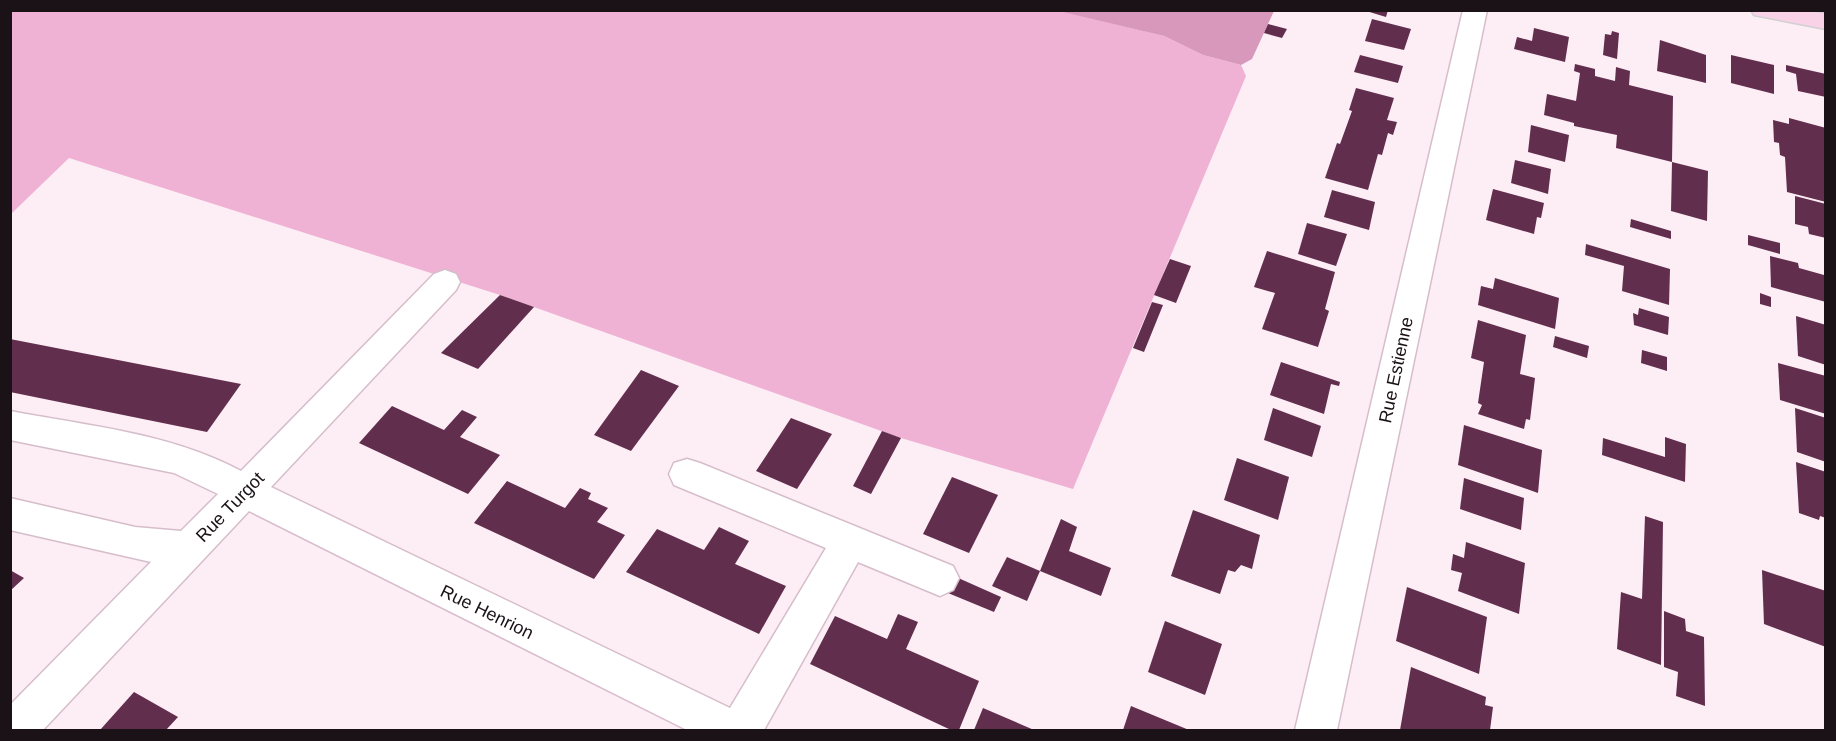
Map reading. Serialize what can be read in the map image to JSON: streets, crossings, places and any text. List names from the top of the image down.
{
  "streets": {
    "street": ["Rue Estienne", "Rue Turgot", "Rue Henrion"]
  },
  "crossings": [
    ["Rue Turgot", "Rue Henrion"]
  ]
}
